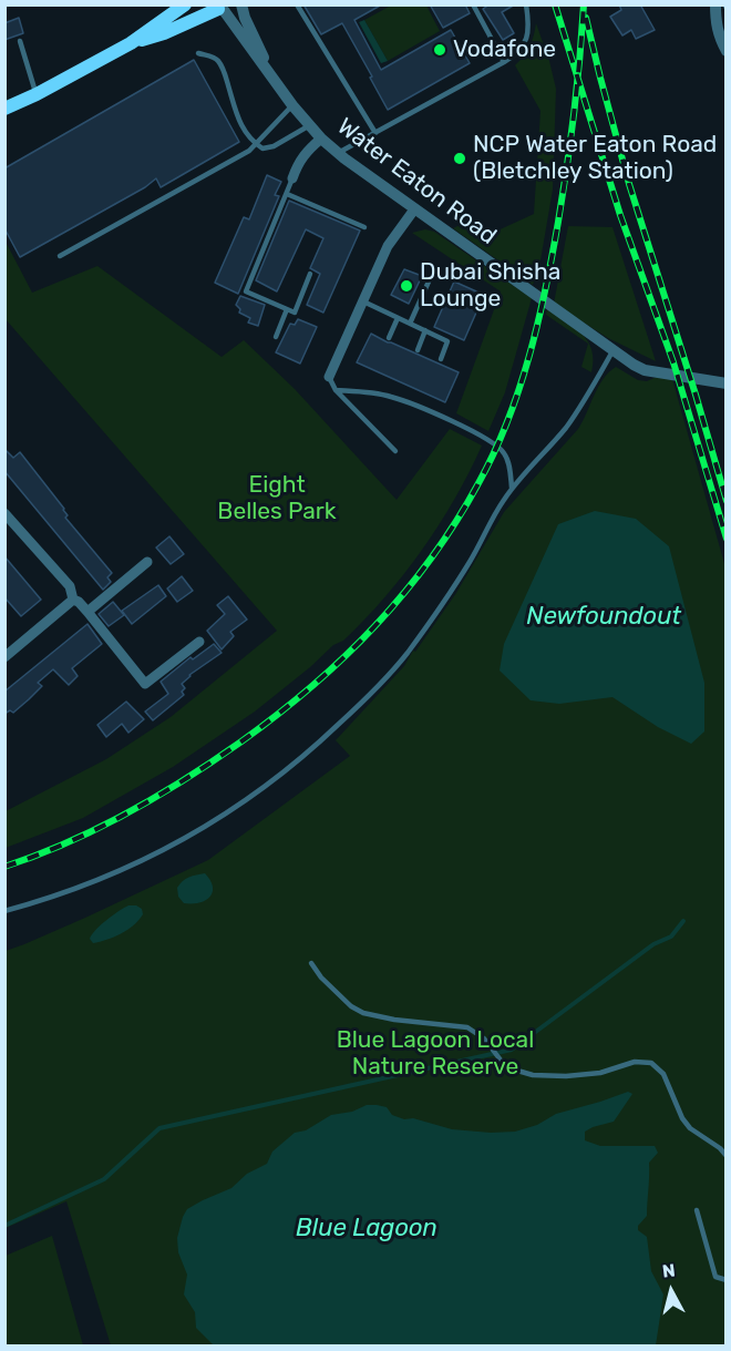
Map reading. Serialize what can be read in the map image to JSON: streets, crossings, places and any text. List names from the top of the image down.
{
  "streets": {
    "street": ["Water Eaton Road"]
  },
  "water": ["Newfoundout", "Blue Lagoon"],
  "parks": ["Eight Belles Park", "Blue Lagoon Local Nature Reserve"],
  "places": ["Vodafone", "NCP Water Eaton Road (Bletchley Station)", "Dubai Shisha Lounge"],
  "north": "top"
}
